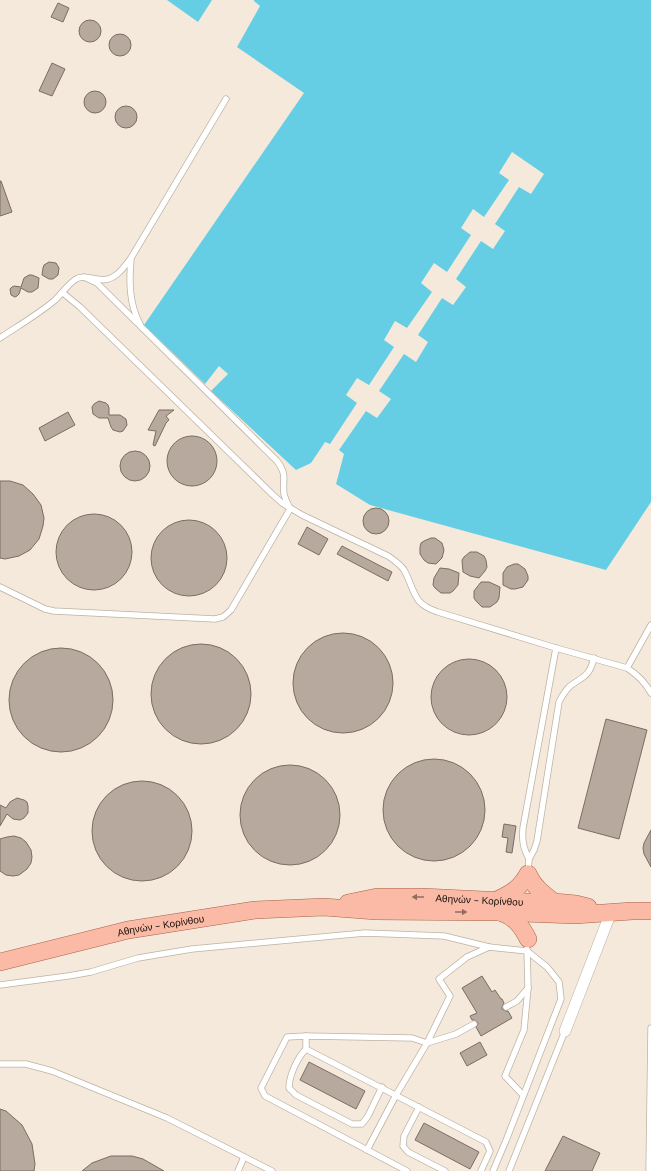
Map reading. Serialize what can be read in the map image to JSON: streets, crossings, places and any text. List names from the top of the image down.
{
  "streets": {
    "main road": ["Αθηνών - Κορίνθου"]
  }
}
